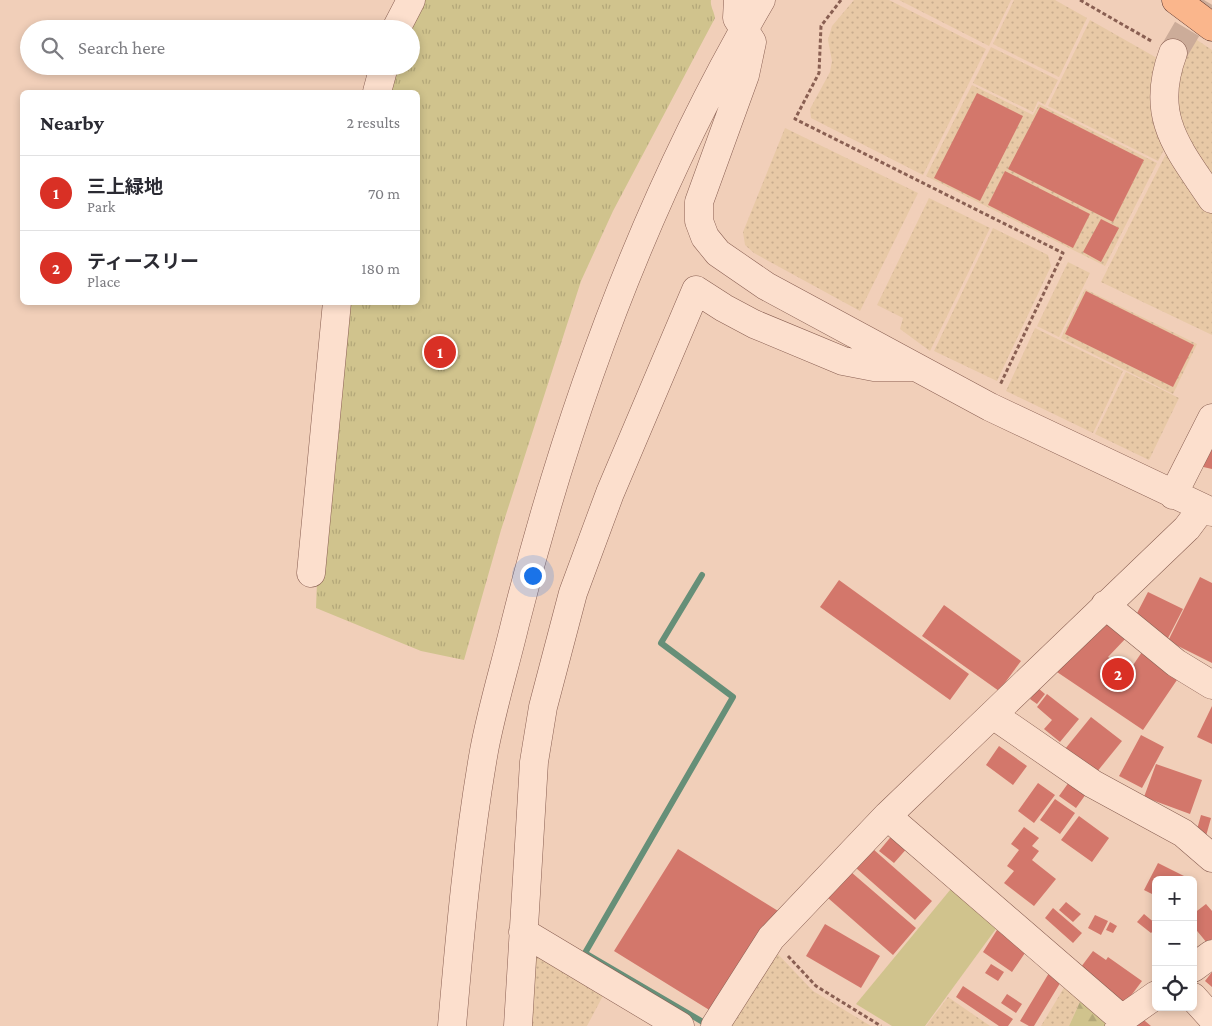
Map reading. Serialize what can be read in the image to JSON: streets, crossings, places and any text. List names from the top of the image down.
{
  "page": {
    "search": "Search here",
    "heading": ["Nearby", "2 results"],
    "list": [
      {
        "mark": "1",
        "name": "三上緑地",
        "note": "Park",
        "value": "70 m"
      },
      {
        "mark": "2",
        "name": "ティースリー",
        "note": "Place",
        "value": "180 m"
      }
    ],
    "pins": ["1", "2"],
    "map_buttons": ["+", "−"]
  }
}
